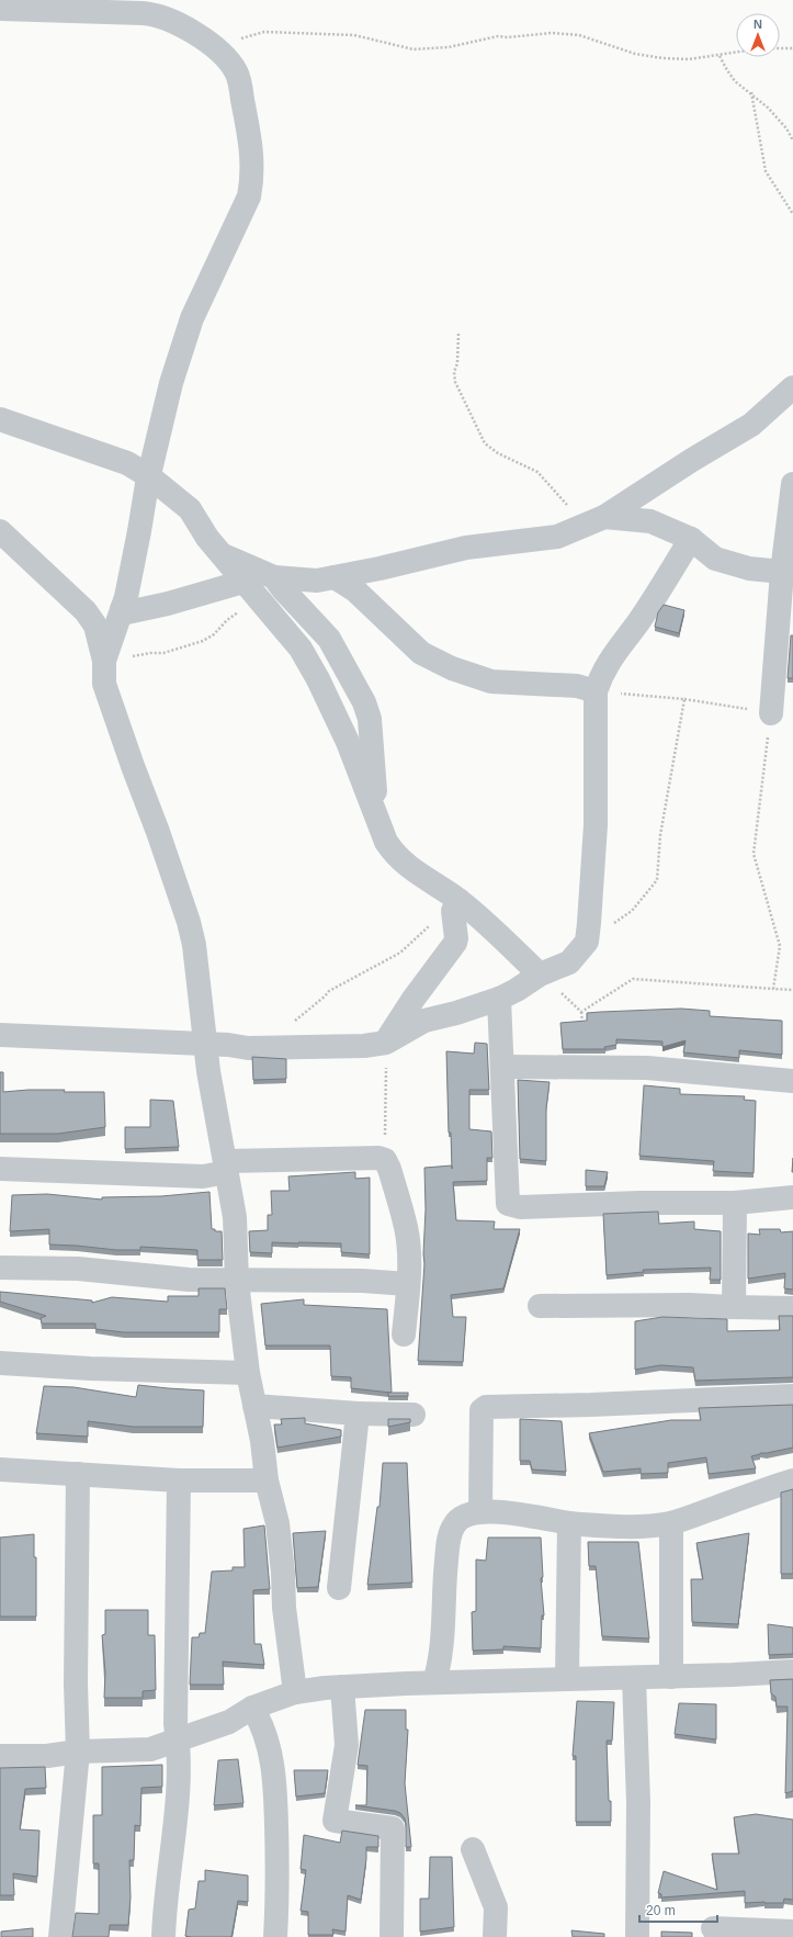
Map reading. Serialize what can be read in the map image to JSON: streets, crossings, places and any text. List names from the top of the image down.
{
  "scale_bar": "20 m",
  "north": "top"
}
